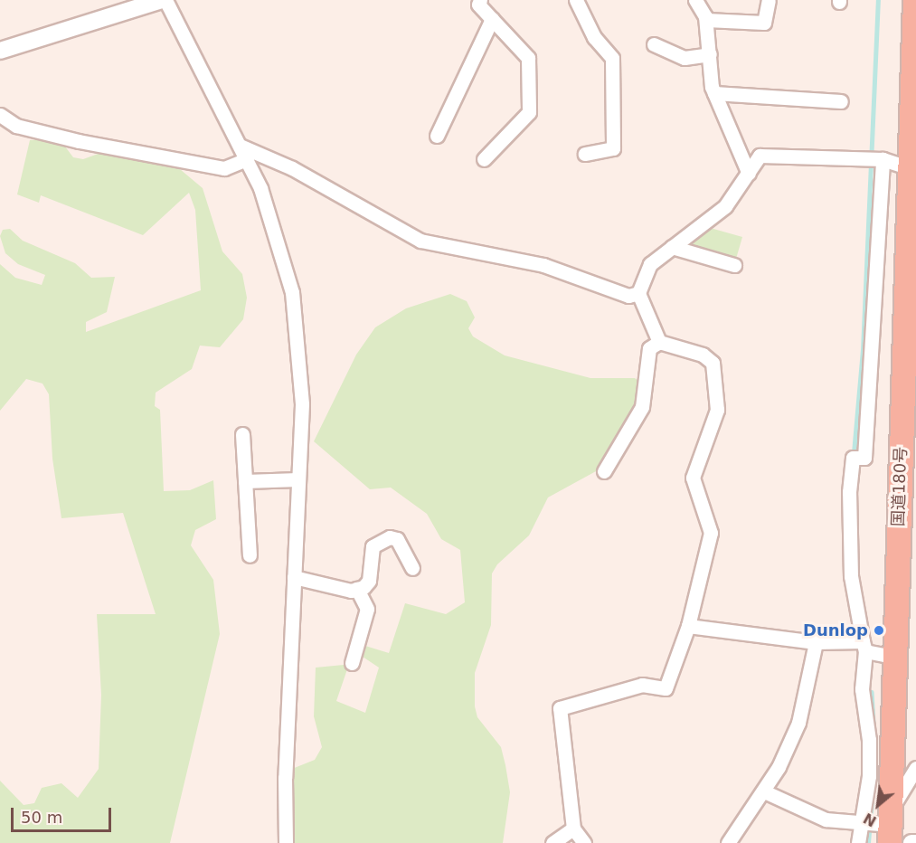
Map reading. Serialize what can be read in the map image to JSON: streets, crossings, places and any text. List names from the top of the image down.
{
  "streets": {
    "highway": ["国道180号"]
  },
  "places": ["Dunlop"],
  "scale_bar": "50 m",
  "north": "bottom left"
}
